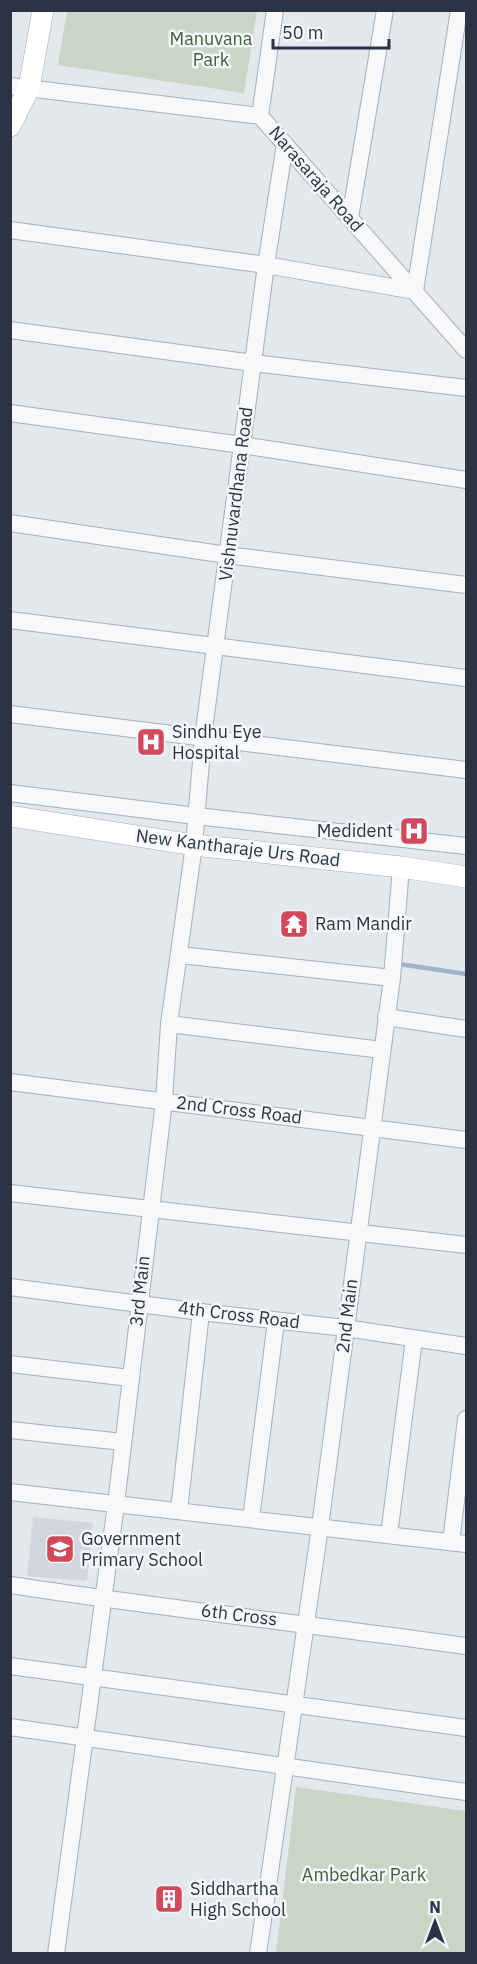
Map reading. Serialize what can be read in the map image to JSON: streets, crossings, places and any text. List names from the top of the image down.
{
  "streets": {
    "main road": ["New Kantharaje Urs Road"],
    "street": [
      "Narasaraja Road",
      "Vishnuvardhana Road",
      "2nd Cross Road",
      "3rd Main",
      "4th Cross Road",
      "2nd Main",
      "6th Cross"
    ]
  },
  "crossings": [
    ["Narasaraja Road", "Vishnuvardhana Road"],
    ["Vishnuvardhana Road", "New Kantharaje Urs Road"],
    ["Vishnuvardhana Road", "3rd Main"],
    ["New Kantharaje Urs Road", "3rd Main"],
    ["New Kantharaje Urs Road", "2nd Main"],
    ["2nd Cross Road", "3rd Main"],
    ["2nd Cross Road", "2nd Main"],
    ["3rd Main", "4th Cross Road"],
    ["3rd Main", "6th Cross"],
    ["4th Cross Road", "2nd Main"],
    ["2nd Main", "6th Cross"]
  ],
  "parks": ["Manuvana Park", "Ambedkar Park"],
  "places": {
    "hospital": ["Sindhu Eye Hospital", "Medident"],
    "temple": ["Ram Mandir"],
    "school or university": ["Government Primary School"],
    "building": ["Siddhartha High School"]
  },
  "scale_bar": "50 m",
  "north": "top"
}
